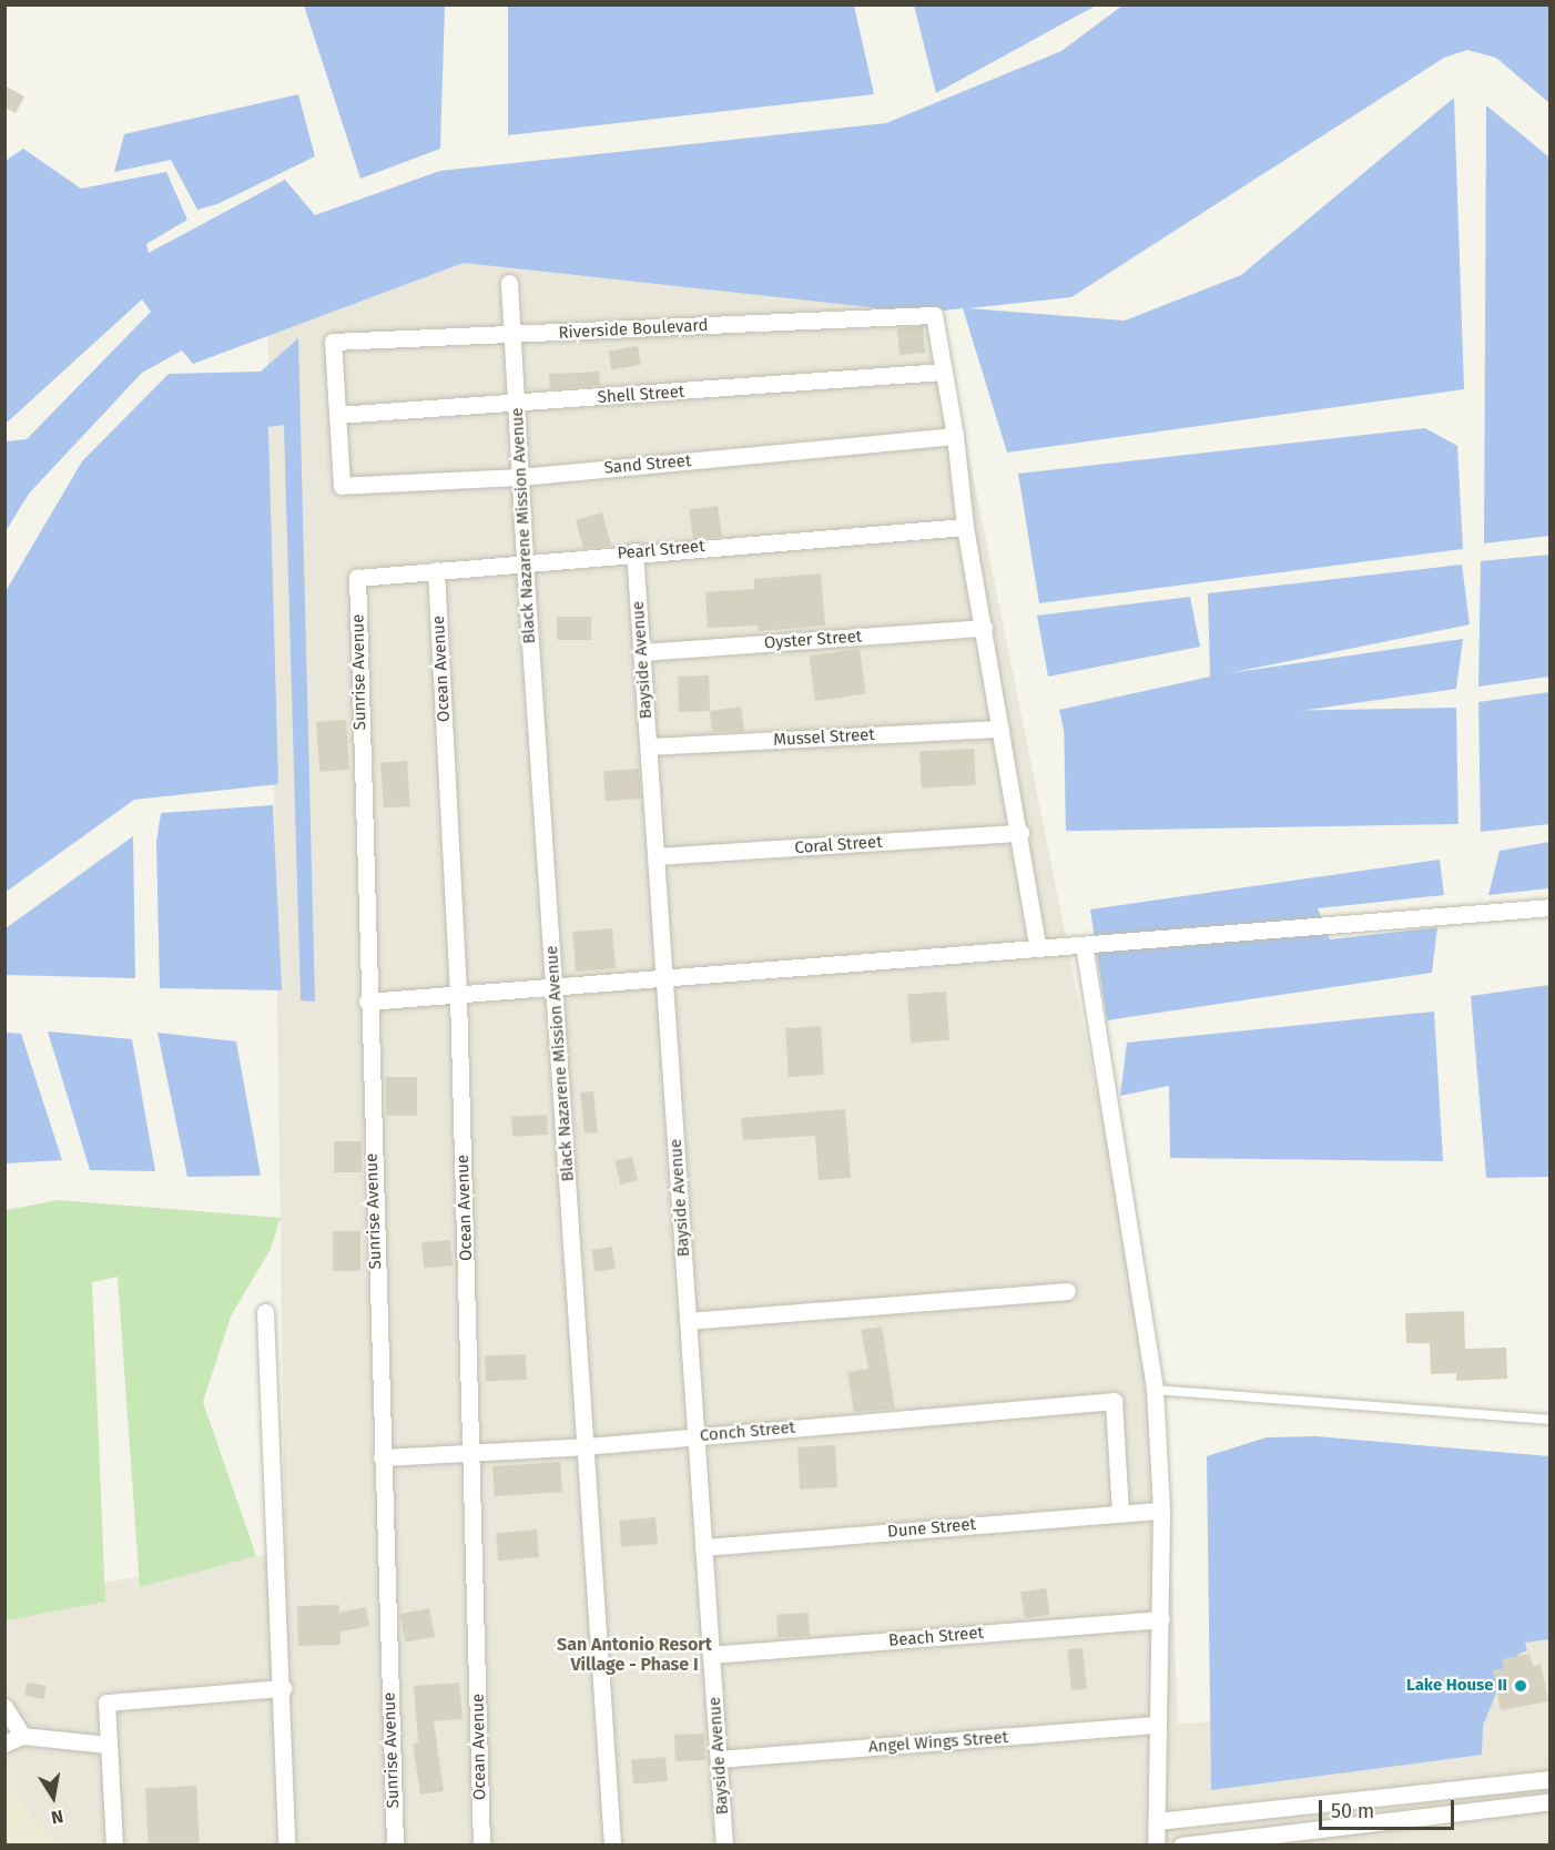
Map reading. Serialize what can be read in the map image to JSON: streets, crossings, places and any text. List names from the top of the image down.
{
  "streets": {
    "street": [
      "Riverside Boulevard",
      "Shell Street",
      "Sand Street",
      "Black Nazarene Mission Avenue",
      "Pearl Street",
      "Oyster Street",
      "Bayside Avenue",
      "Ocean Avenue",
      "Sunrise Avenue",
      "Mussel Street",
      "Coral Street",
      "Conch Street",
      "Dune Street",
      "Beach Street",
      "Angel Wings Street"
    ]
  },
  "crossings": [
    ["Riverside Boulevard", "Shell Street"],
    ["Riverside Boulevard", "Sand Street"],
    ["Riverside Boulevard", "Black Nazarene Mission Avenue"],
    ["Shell Street", "Sand Street"],
    ["Shell Street", "Black Nazarene Mission Avenue"],
    ["Sand Street", "Black Nazarene Mission Avenue"],
    ["Black Nazarene Mission Avenue", "Pearl Street"],
    ["Black Nazarene Mission Avenue", "Conch Street"],
    ["Pearl Street", "Bayside Avenue"],
    ["Pearl Street", "Ocean Avenue"],
    ["Pearl Street", "Sunrise Avenue"],
    ["Oyster Street", "Bayside Avenue"],
    ["Bayside Avenue", "Mussel Street"],
    ["Bayside Avenue", "Coral Street"],
    ["Bayside Avenue", "Conch Street"],
    ["Bayside Avenue", "Dune Street"],
    ["Bayside Avenue", "Beach Street"],
    ["Bayside Avenue", "Angel Wings Street"],
    ["Ocean Avenue", "Conch Street"],
    ["Sunrise Avenue", "Conch Street"],
    ["Conch Street", "Dune Street"]
  ],
  "districts": ["San Antonio Resort Village - Phase I"],
  "places": ["Lake House II"],
  "scale_bar": "50 m",
  "north": "bottom"
}
